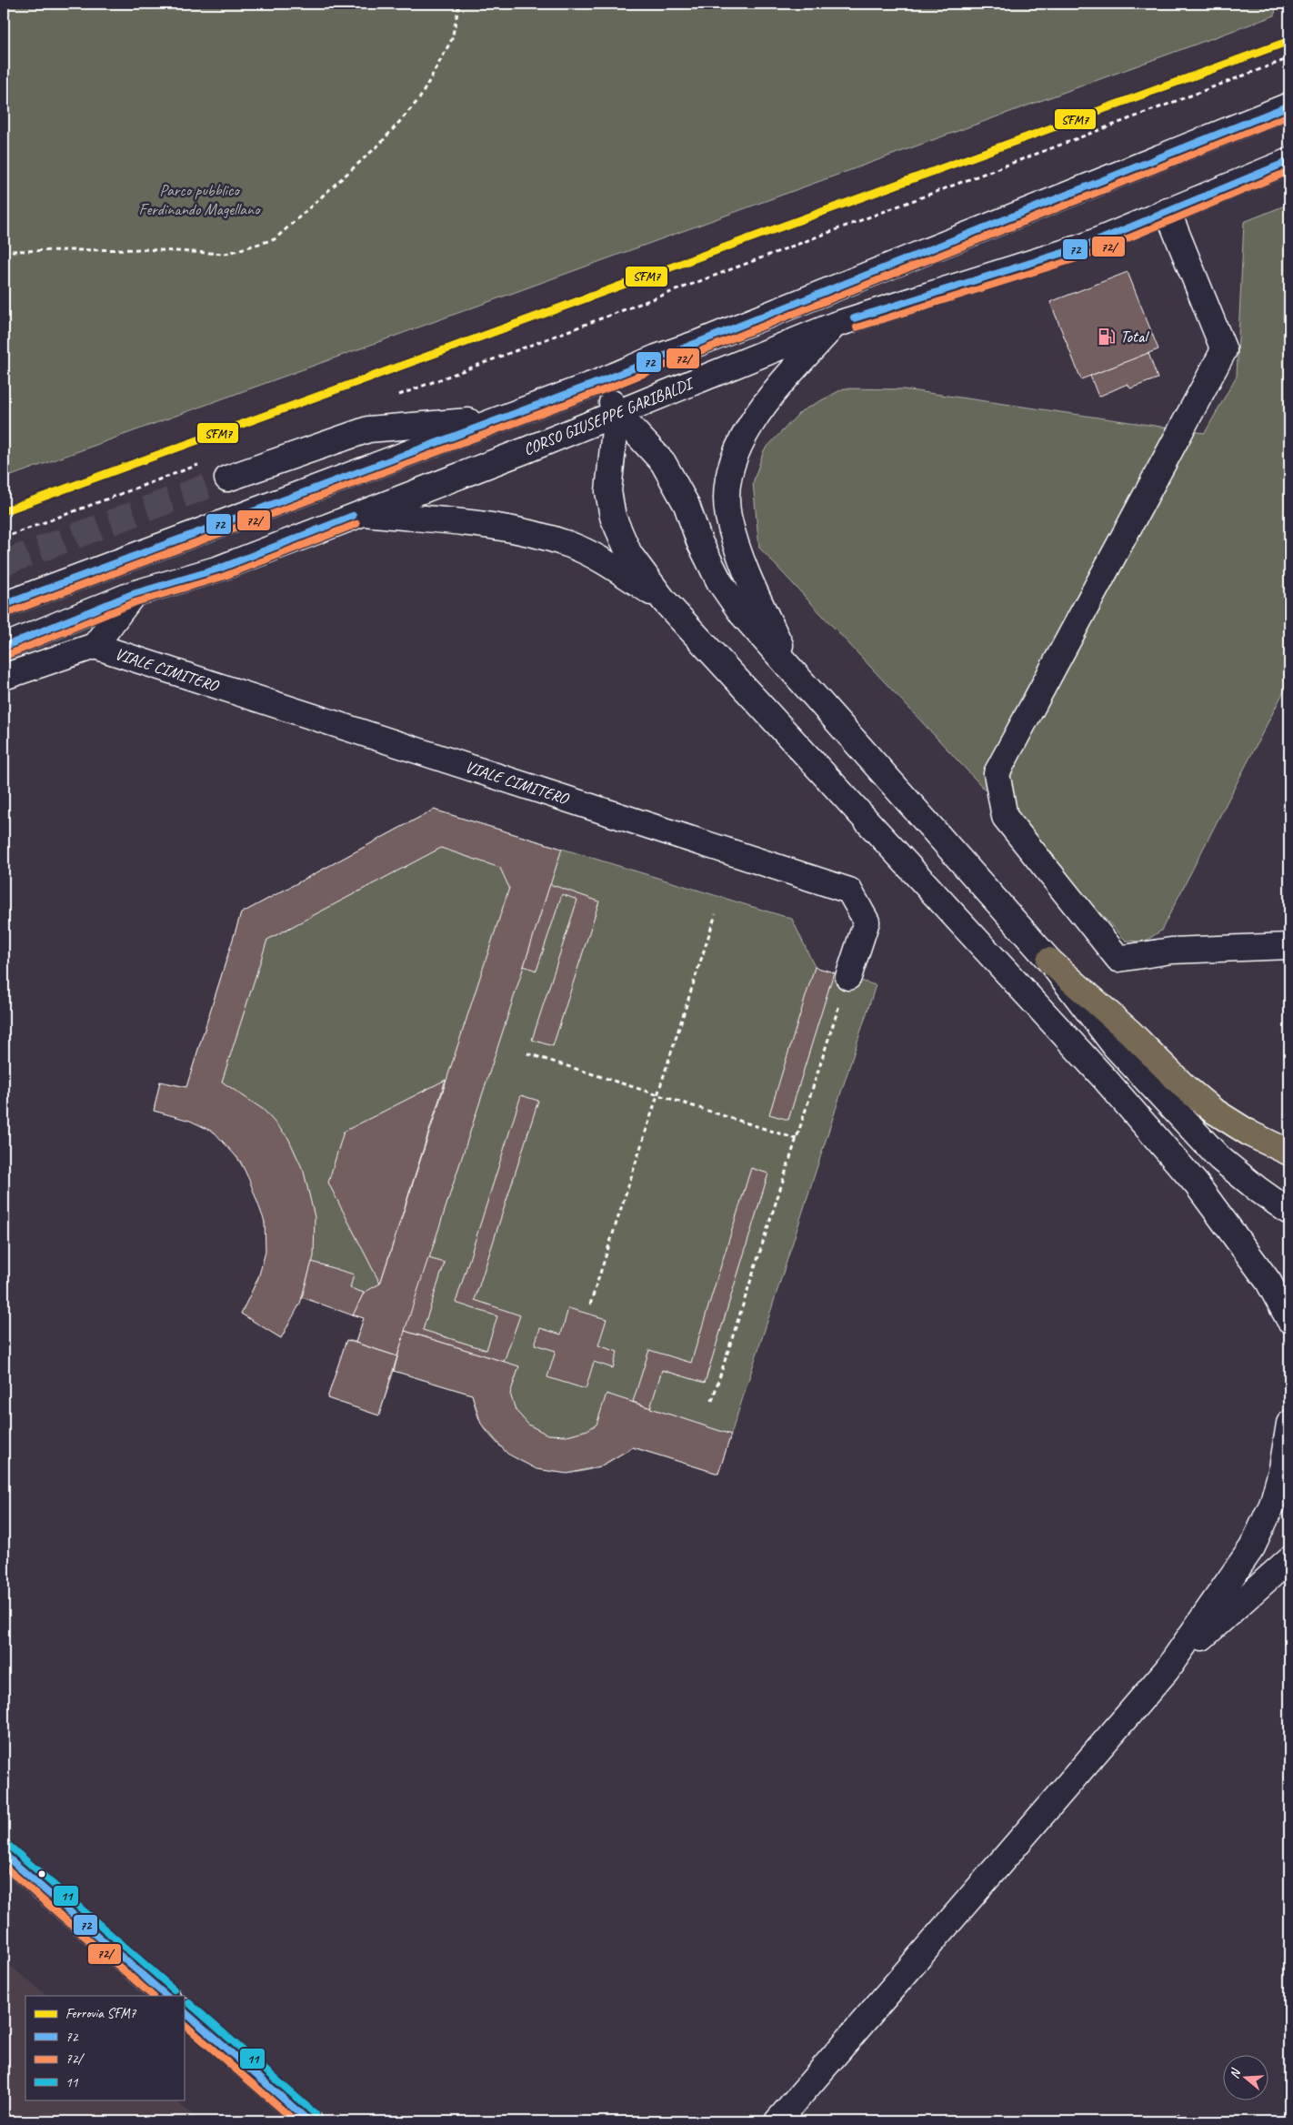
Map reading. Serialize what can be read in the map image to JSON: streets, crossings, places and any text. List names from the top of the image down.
{
  "streets": {
    "street": ["CORSO GIUSEPPE GARIBALDI", "VIALE CIMITERO"]
  },
  "parks": ["Parco pubblico Ferdinando Magellano"],
  "places": {
    "fuel station": ["Total"]
  },
  "lines": [
    "rail line SFM7",
    "transit line 72",
    "transit line 72/",
    "transit line 11"
  ],
  "legend": [
    "Ferrovia SFM7",
    "72",
    "72/",
    "11"
  ],
  "north": "left"
}
